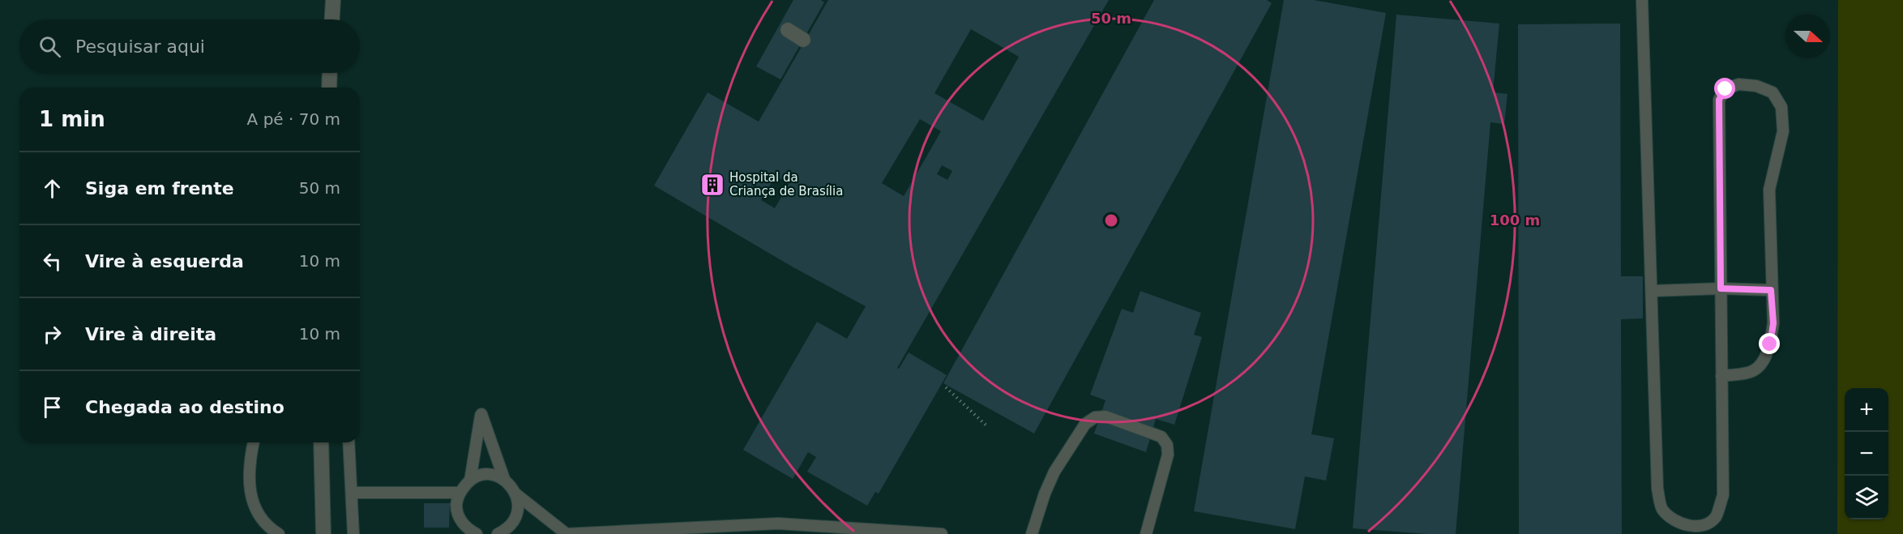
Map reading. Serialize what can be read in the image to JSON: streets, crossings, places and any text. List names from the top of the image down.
{
  "places": {
    "building": ["Hospital da Criança de Brasília"]
  },
  "north": "right",
  "page": {
    "search": "Pesquisar aqui",
    "heading": ["1 min", "A pé · 70 m"],
    "list": [
      ["Siga em frente", "50 m"],
      ["Vire à esquerda", "10 m"],
      ["Vire à direita", "10 m"],
      "Chegada ao destino"
    ],
    "map_buttons": ["+", "−"]
  },
  "rings": ["50 m", "100 m"]
}
